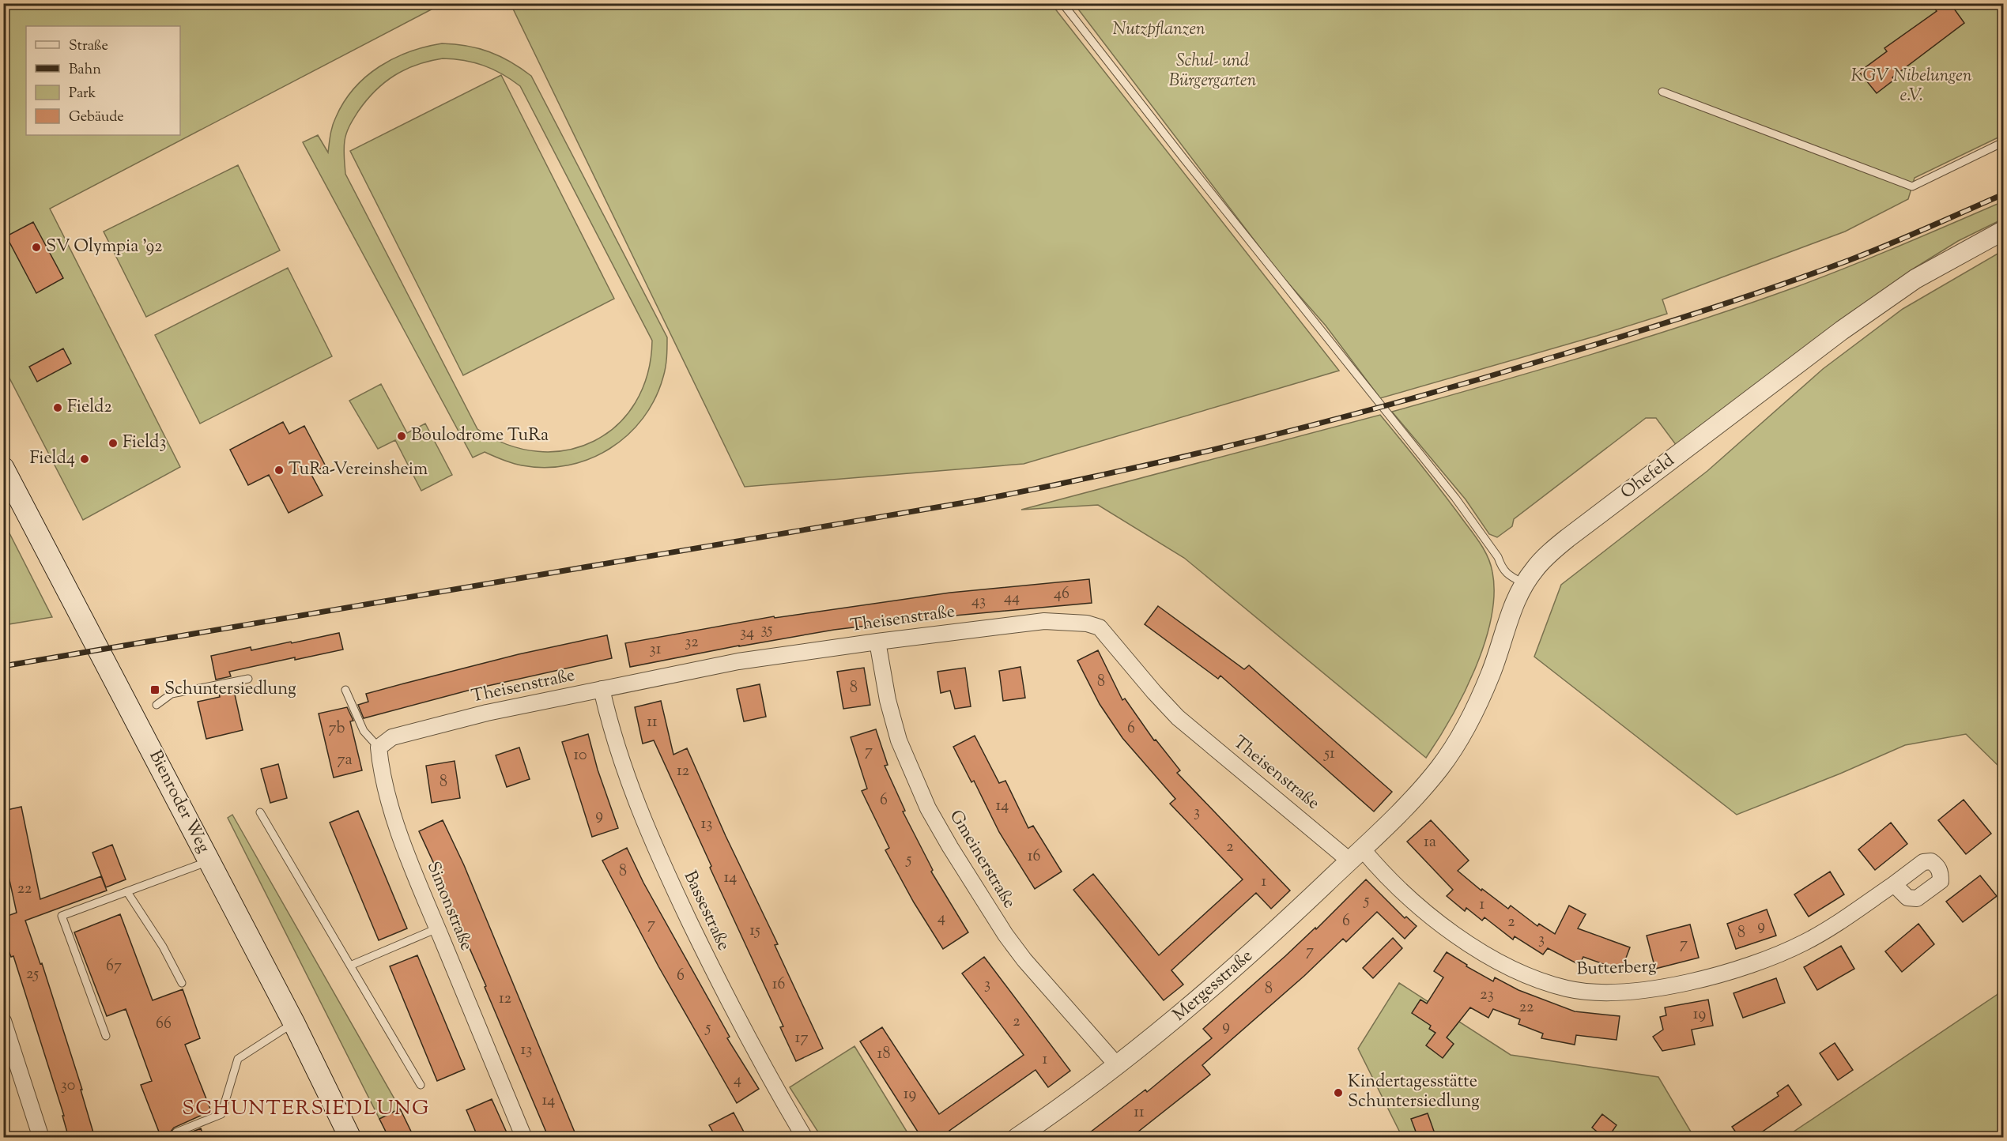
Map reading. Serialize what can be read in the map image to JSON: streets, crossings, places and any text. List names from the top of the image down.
{
  "streets": {
    "main road": ["Bienroder Weg"],
    "street": [
      "Ohefeld",
      "Theisenstraße",
      "Gmeinerstraße",
      "Simonstraße",
      "Bassestraße",
      "Butterberg",
      "Mergesstraße"
    ]
  },
  "crossings": [
    ["Ohefeld", "Mergesstraße"],
    ["Theisenstraße", "Gmeinerstraße"],
    ["Theisenstraße", "Simonstraße"],
    ["Theisenstraße", "Bassestraße"],
    ["Theisenstraße", "Butterberg"],
    ["Theisenstraße", "Mergesstraße"],
    ["Gmeinerstraße", "Mergesstraße"],
    ["Butterberg", "Mergesstraße"]
  ],
  "districts": ["SCHUNTERSIEDLUNG"],
  "parks": ["Nutzpflanzen", "Schul- und Bürgergarten", "KGV Nibelungen e.V."],
  "places": {
    "other": [
      "SV Olympia '92",
      "Field2",
      "Boulodrome TuRa",
      "Field3",
      "Field4",
      "TuRa-Vereinsheim",
      "Kindertagesstätte Schuntersiedlung"
    ],
    "transit": ["Schuntersiedlung"]
  },
  "house_numbers": [
    "46",
    "44",
    "43",
    "35",
    "34",
    "32",
    "31",
    "8",
    "8",
    "11",
    "7b",
    "6",
    "7",
    "51",
    "10",
    "7a",
    "12",
    "8",
    "6",
    "14",
    "3",
    "9",
    "13",
    "1a",
    "2",
    "16",
    "5",
    "8",
    "14",
    "1",
    "22",
    "5",
    "1",
    "4",
    "6",
    "2",
    "7",
    "9",
    "15",
    "8",
    "3",
    "7",
    "7",
    "67",
    "25",
    "6",
    "16",
    "3",
    "8",
    "23",
    "12",
    "22",
    "19",
    "2",
    "66",
    "9",
    "5",
    "17",
    "13",
    "18",
    "1",
    "4",
    "30",
    "19",
    "14",
    "11"
  ],
  "legend": [
    "Straße",
    "Bahn",
    "Park",
    "Gebäude"
  ]
}
